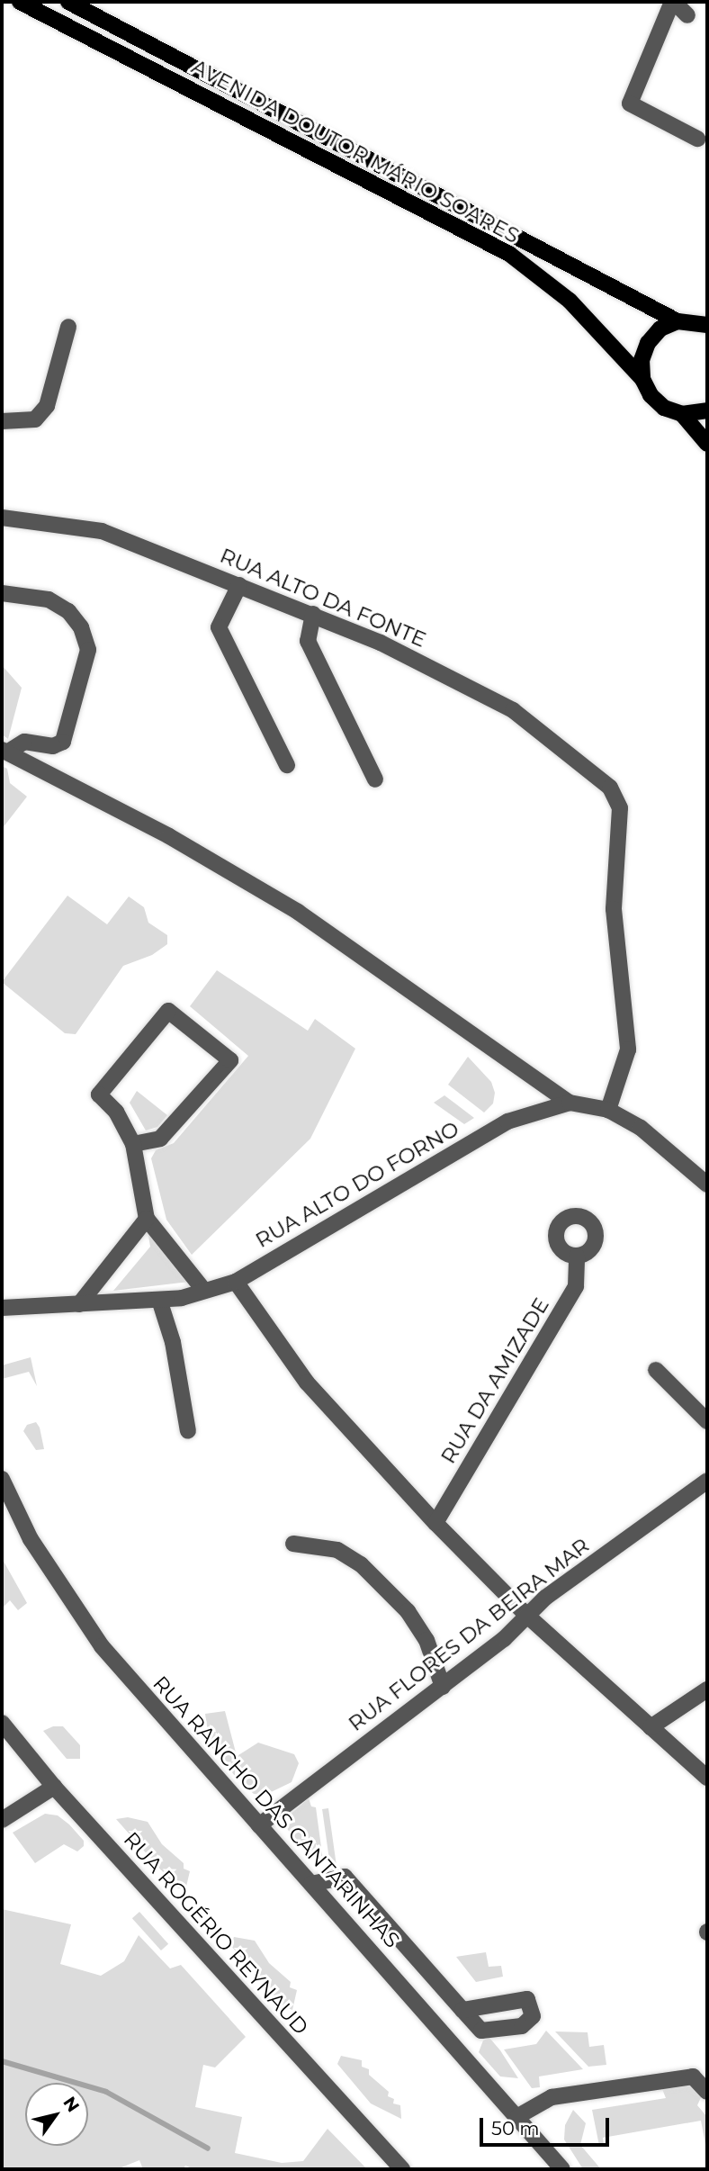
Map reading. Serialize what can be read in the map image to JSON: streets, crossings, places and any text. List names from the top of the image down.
{
  "streets": {
    "main road": ["AVENIDA DOUTOR MÁRIO SOARES"],
    "street": [
      "RUA ALTO DA FONTE",
      "RUA ALTO DO FORNO",
      "RUA DA AMIZADE",
      "RUA FLORES DA BEIRA MAR",
      "RUA RANCHO DAS CANTARINHAS",
      "RUA ROGÉRIO REYNAUD"
    ]
  },
  "crossings": [
    ["RUA ALTO DA FONTE", "RUA ALTO DO FORNO"],
    ["RUA FLORES DA BEIRA MAR", "RUA RANCHO DAS CANTARINHAS"]
  ],
  "scale_bar": "50 m",
  "north": "top right"
}
